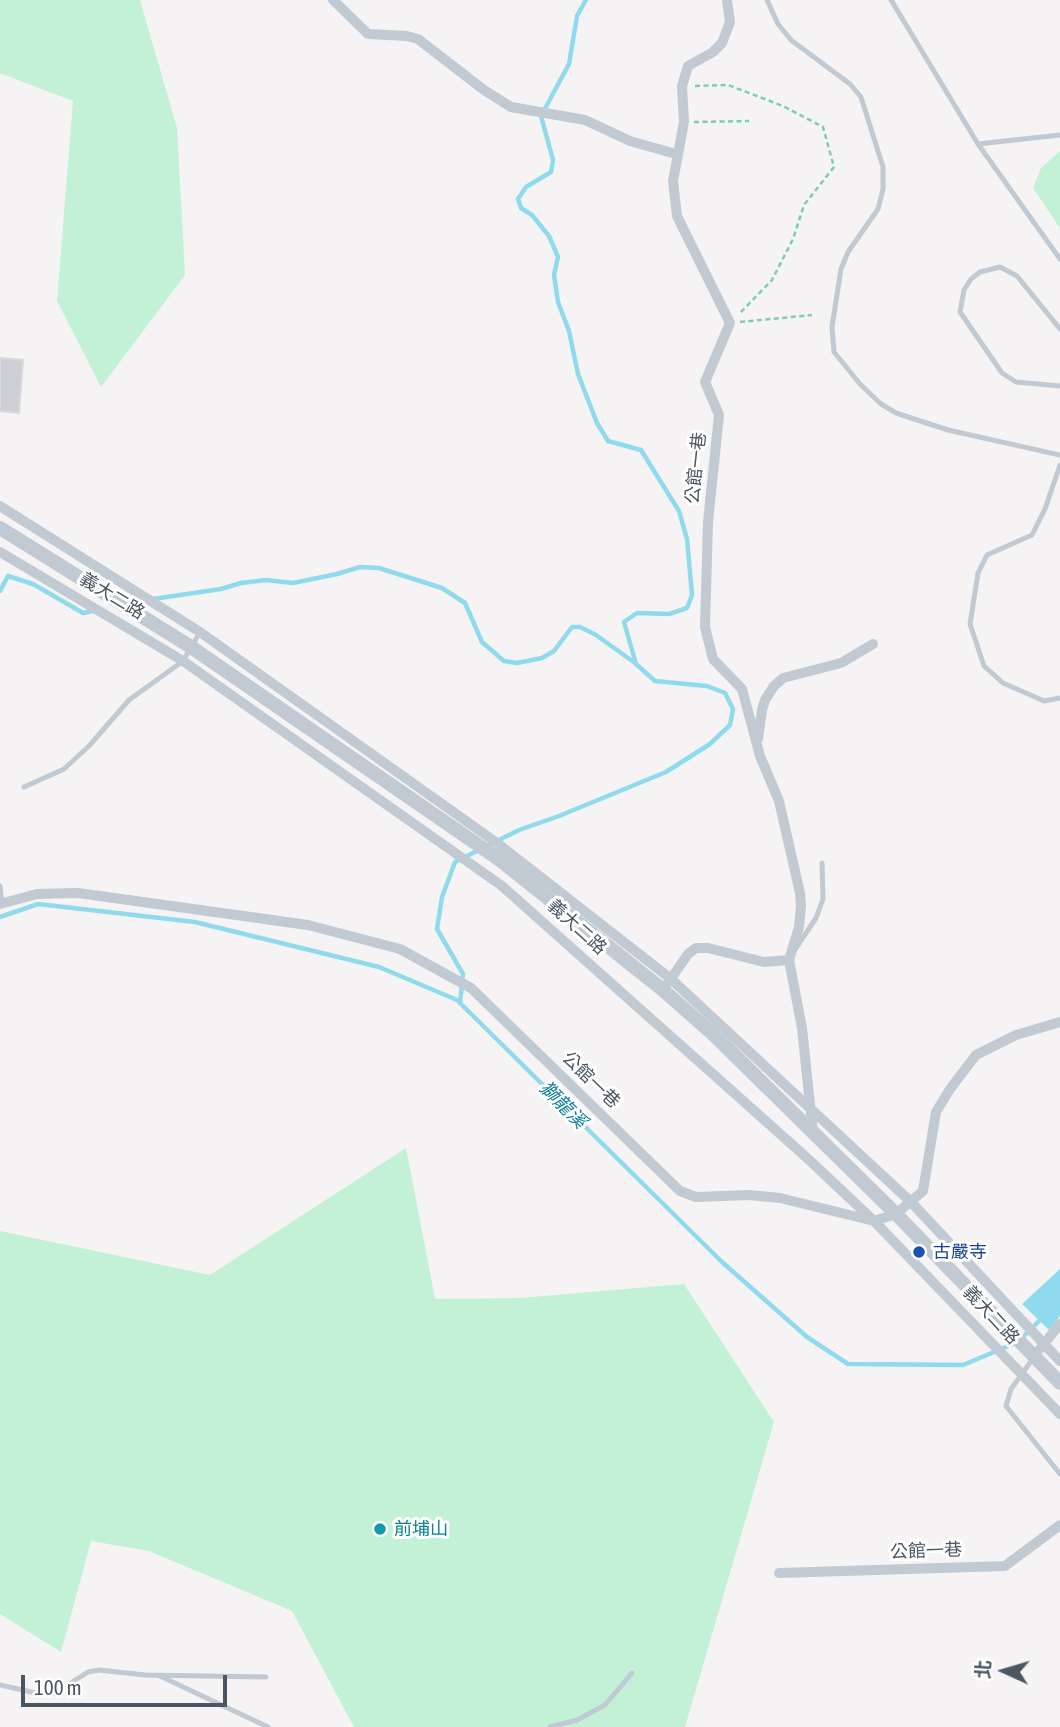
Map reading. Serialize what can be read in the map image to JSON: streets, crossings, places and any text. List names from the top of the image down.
{
  "streets": {
    "street": ["公館一巷", "義大二路"]
  },
  "crossings": [
    ["公館一巷", "義大二路"]
  ],
  "water": ["獅龍溪"],
  "places": ["古嚴寺", "前埔山"],
  "scale_bar": "100 m",
  "north": "left"
}
